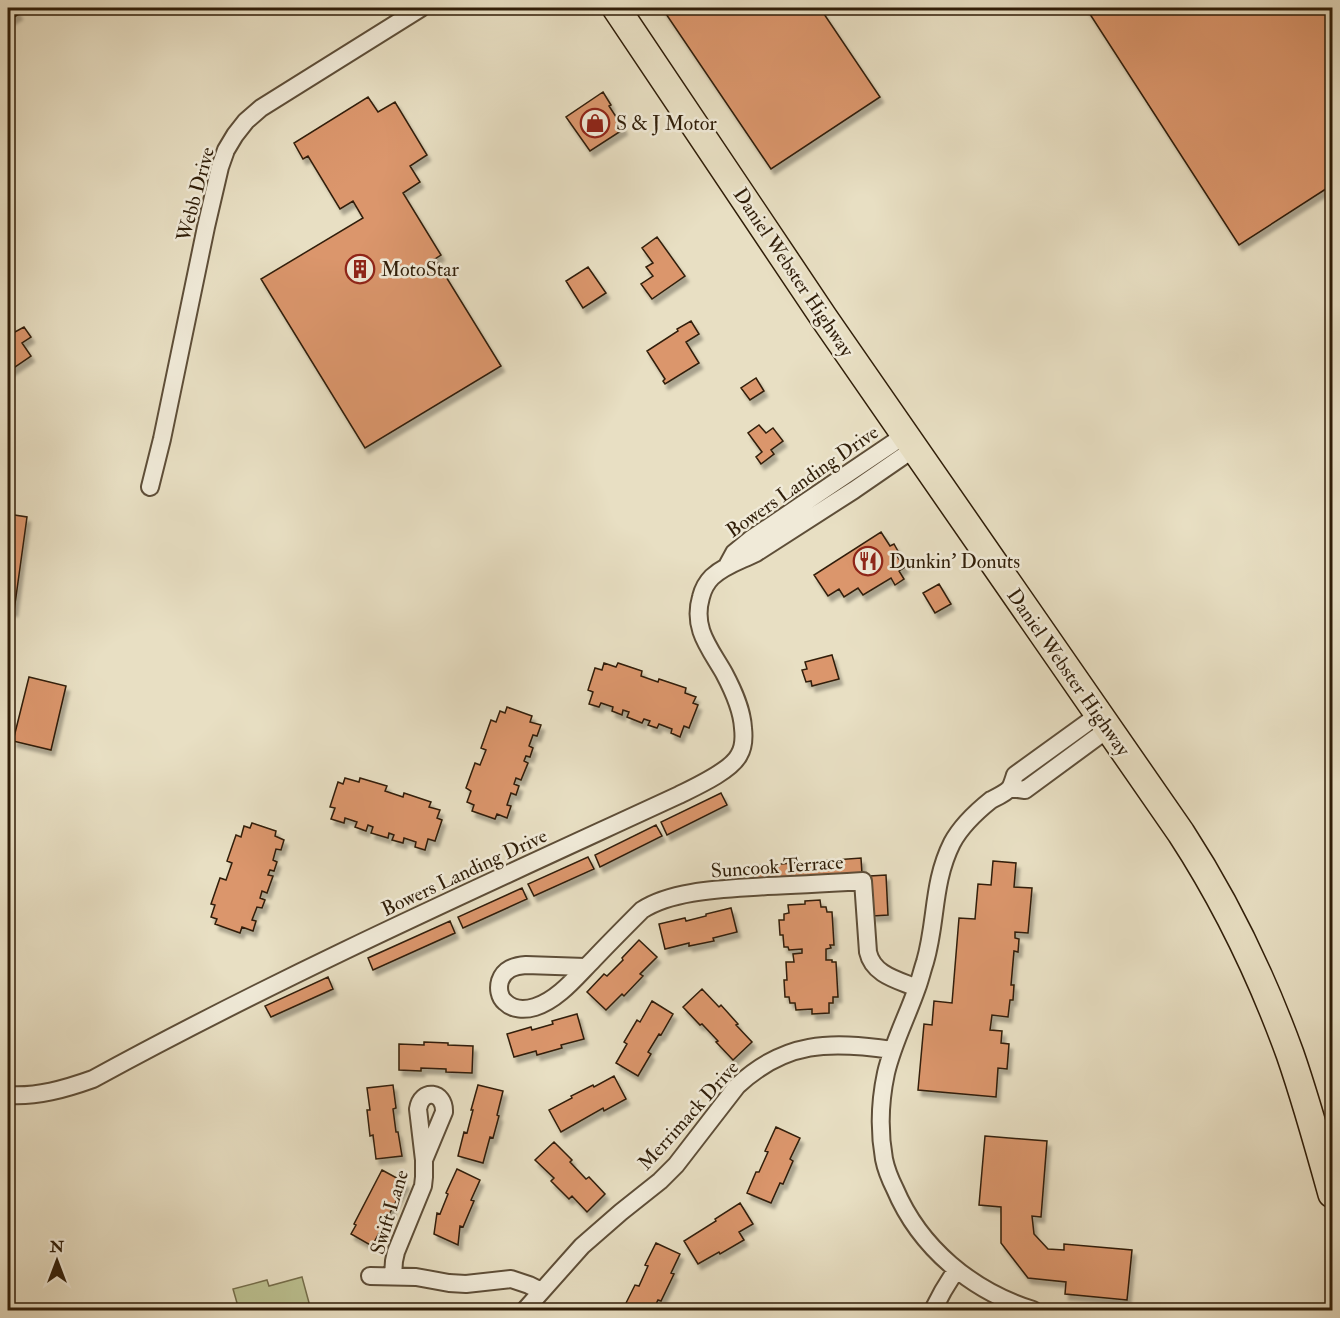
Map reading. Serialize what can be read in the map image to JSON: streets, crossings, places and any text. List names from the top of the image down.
{
  "streets": {
    "main road": ["Daniel Webster Highway"],
    "street": [
      "Webb Drive",
      "Bowers Landing Drive",
      "Suncook Terrace",
      "Merrimack Drive",
      "Swift Lane"
    ]
  },
  "crossings": [
    ["Daniel Webster Highway", "Bowers Landing Drive"]
  ],
  "places": {
    "shop": ["S & J Motor"],
    "building": ["MotoStar"],
    "restaurant": ["Dunkin' Donuts"]
  },
  "north": "top"
}
